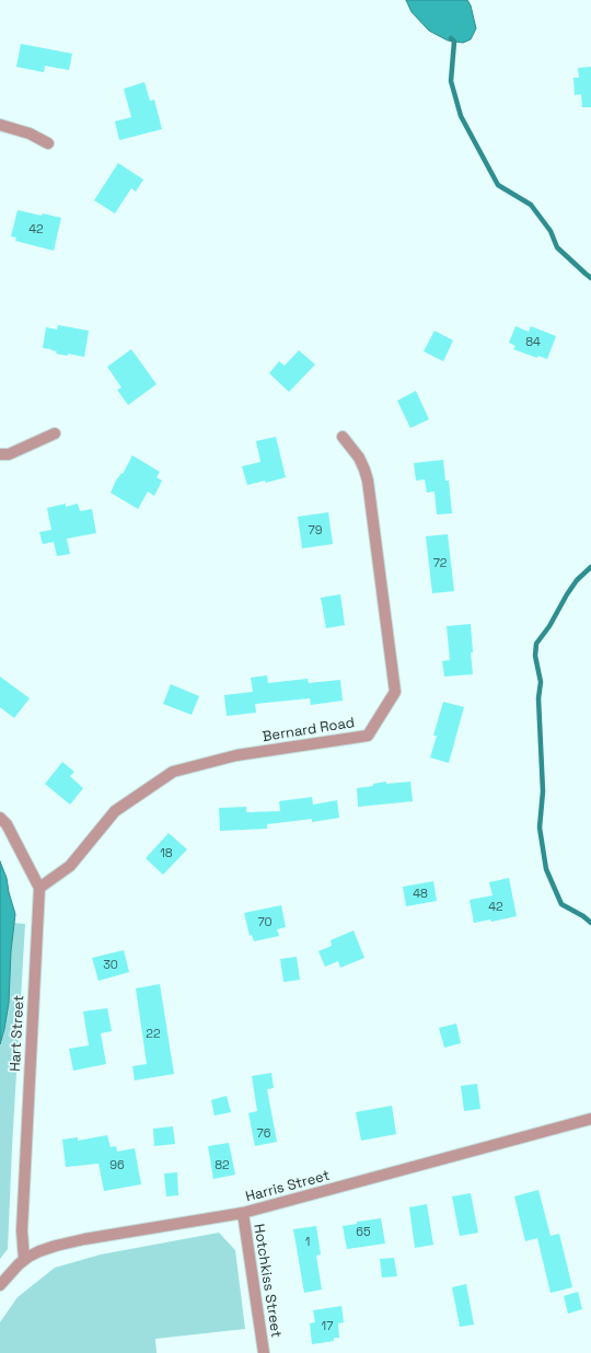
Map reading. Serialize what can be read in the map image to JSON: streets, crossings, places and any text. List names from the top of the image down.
{
  "streets": {
    "street": [
      "Bernard Road",
      "Hart Street",
      "Harris Street",
      "Hotchkiss Street"
    ]
  },
  "crossings": [
    ["Bernard Road", "Hart Street"],
    ["Hart Street", "Harris Street"],
    ["Harris Street", "Hotchkiss Street"]
  ],
  "house_numbers": [
    "42",
    "84",
    "79",
    "72",
    "18",
    "48",
    "42",
    "70",
    "30",
    "22",
    "76",
    "96",
    "82",
    "65",
    "1",
    "17"
  ]
}
